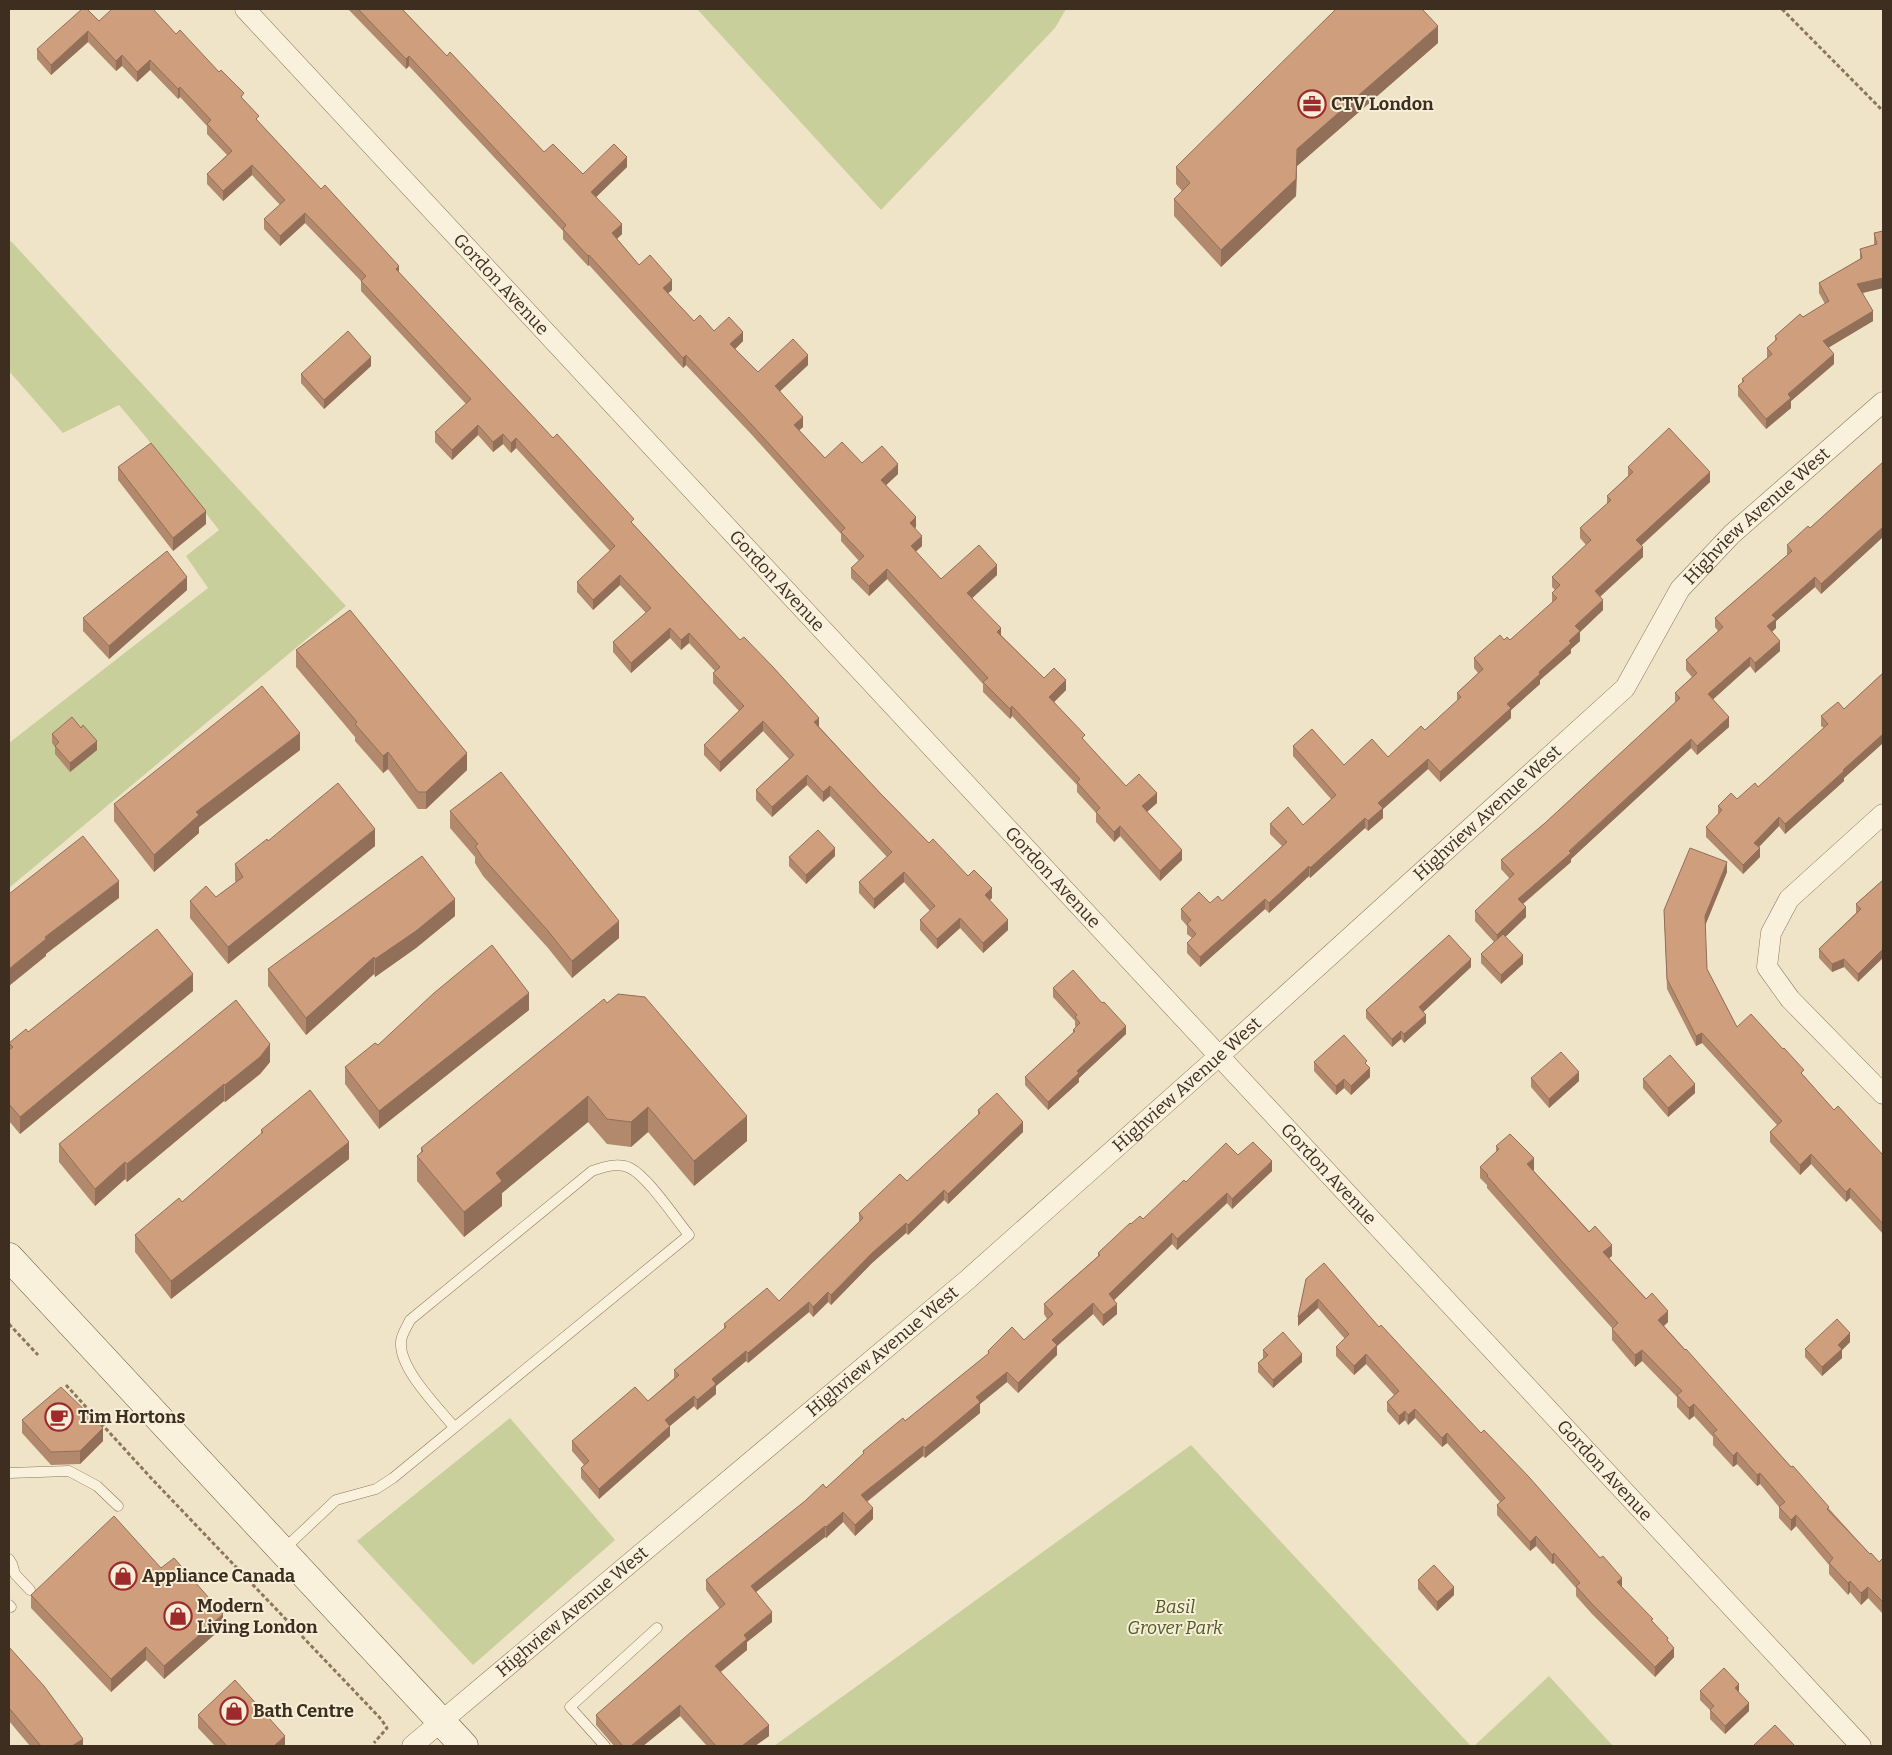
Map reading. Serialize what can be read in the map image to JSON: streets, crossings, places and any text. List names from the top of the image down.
{
  "streets": {
    "street": ["Gordon Avenue", "Highview Avenue West"]
  },
  "crossings": [
    ["Gordon Avenue", "Highview Avenue West"]
  ],
  "parks": ["Basil Grover Park"],
  "places": {
    "office": ["CTV London"],
    "cafe": ["Tim Hortons"],
    "shop": ["Appliance Canada", "Modern Living London", "Bath Centre"]
  }
}
